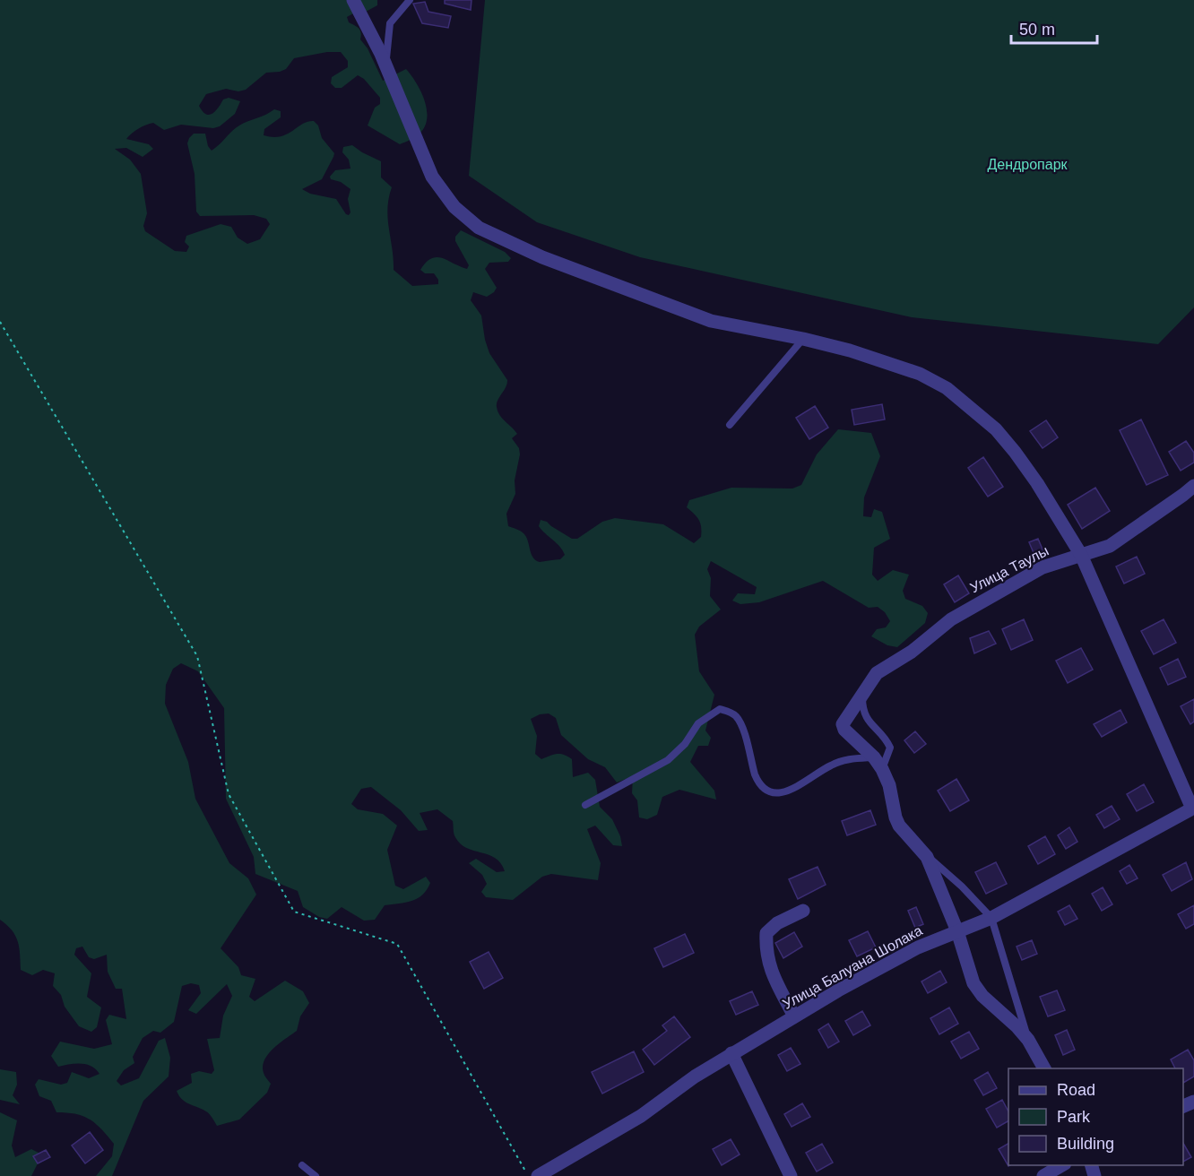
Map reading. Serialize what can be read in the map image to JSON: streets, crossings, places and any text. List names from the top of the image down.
{
  "streets": {
    "street": ["Улица Таулы", "Улица Балуана Шолака"]
  },
  "parks": ["Дендропарк"],
  "legend": ["Road", "Park", "Building"],
  "scale_bar": "50 m"
}
